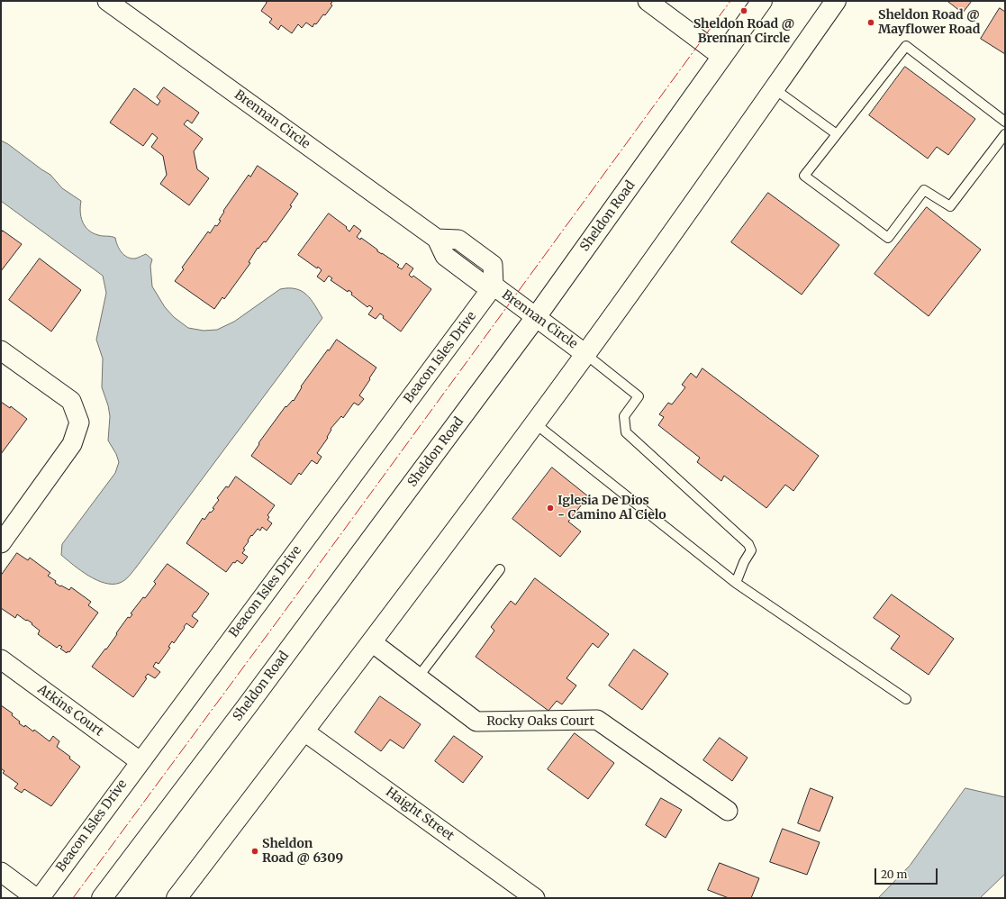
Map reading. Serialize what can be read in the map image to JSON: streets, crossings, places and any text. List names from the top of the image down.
{
  "streets": {
    "main road": ["Sheldon Road"],
    "street": [
      "Brennan Circle",
      "Beacon Isles Drive",
      "Atkins Court",
      "Rocky Oaks Court",
      "Haight Street"
    ]
  },
  "crossings": [
    ["Brennan Circle", "Sheldon Road"],
    ["Brennan Circle", "Beacon Isles Drive"],
    ["Beacon Isles Drive", "Atkins Court"]
  ],
  "places": [
    "Sheldon Road @ Brennan Circle",
    "Sheldon Road @ Mayflower Road",
    "Iglesia De Dios - Camino Al Cielo",
    "Sheldon Road @ 6309"
  ],
  "scale_bar": "20 m"
}
